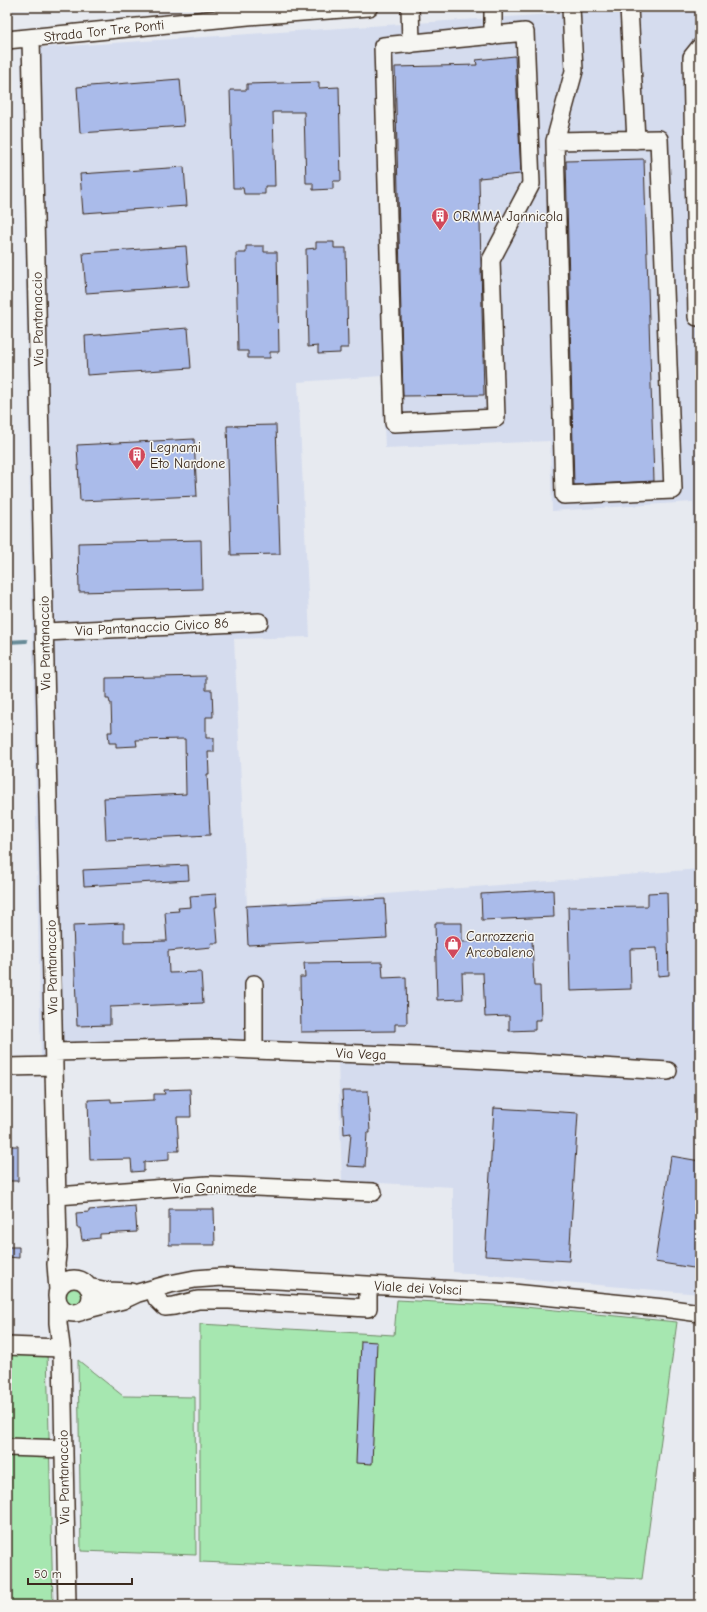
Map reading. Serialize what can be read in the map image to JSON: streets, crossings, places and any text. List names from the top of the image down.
{
  "streets": {
    "street": [
      "Strada Tor Tre Ponti",
      "Via Pantanaccio",
      "Via Pantanaccio Civico 86",
      "Via Vega",
      "Via Ganimede",
      "Viale dei Volsci"
    ]
  },
  "crossings": [
    ["Strada Tor Tre Ponti", "Via Pantanaccio"],
    ["Via Pantanaccio", "Via Pantanaccio Civico 86"],
    ["Via Pantanaccio", "Via Vega"],
    ["Via Pantanaccio", "Via Ganimede"],
    ["Via Pantanaccio", "Viale dei Volsci"]
  ],
  "places": {
    "building": ["ORMMA Jannicola", "Legnami Eto Nardone"],
    "shop": ["Carrozzeria Arcobaleno"]
  },
  "scale_bar": "50 m"
}
